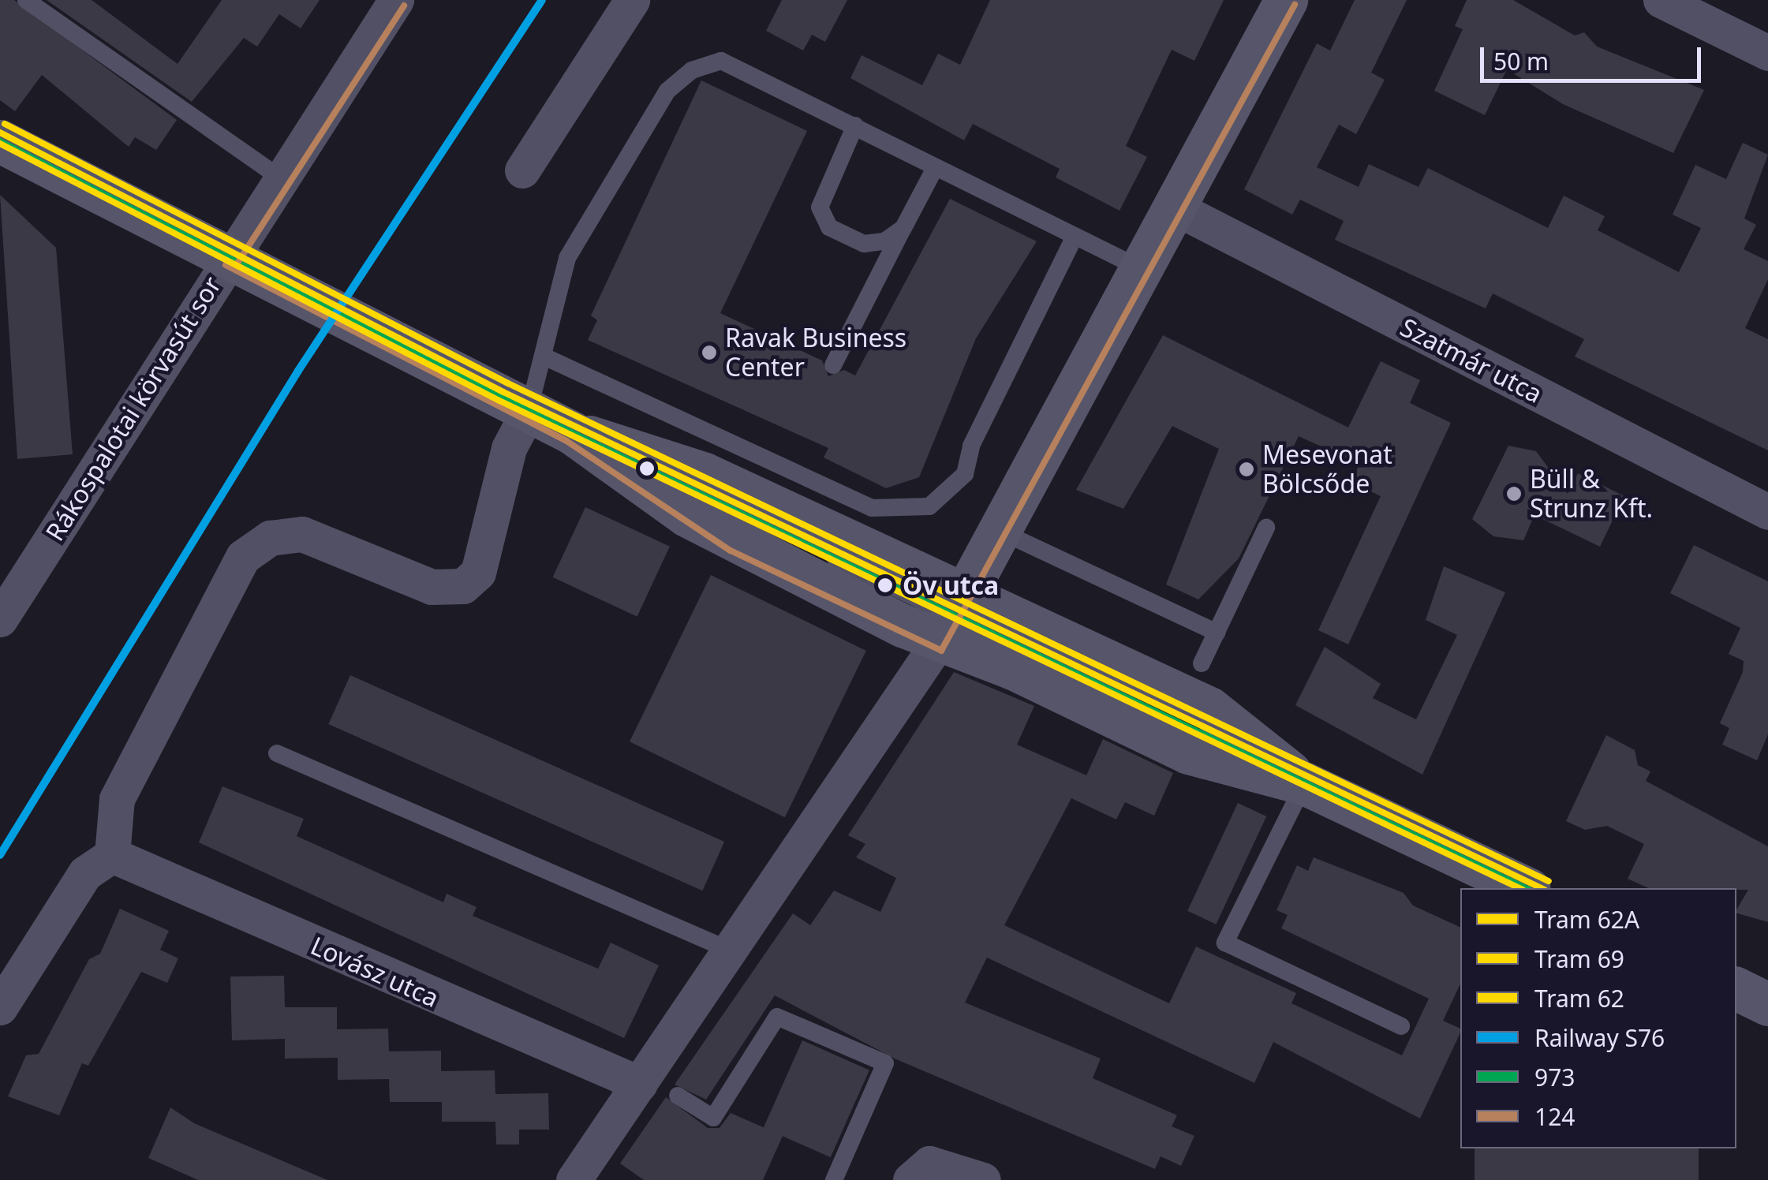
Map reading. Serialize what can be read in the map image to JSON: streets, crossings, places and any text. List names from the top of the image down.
{
  "streets": {
    "street": ["Szatmár utca", "Rákospalotai körvasút sor", "Lovász utca"]
  },
  "places": [
    "Ravak Business Center",
    "Mesevonat Bölcsőde",
    "Büll & Strunz Kft.",
    "Öv utca"
  ],
  "lines": [
    "rail line S76",
    "transit line 124",
    "tram line 62",
    "tram line 62A",
    "transit line 973",
    "tram line 69"
  ],
  "legend": [
    "Tram 62A",
    "Tram 69",
    "Tram 62",
    "Railway S76",
    "973",
    "124"
  ],
  "scale_bar": "50 m"
}
